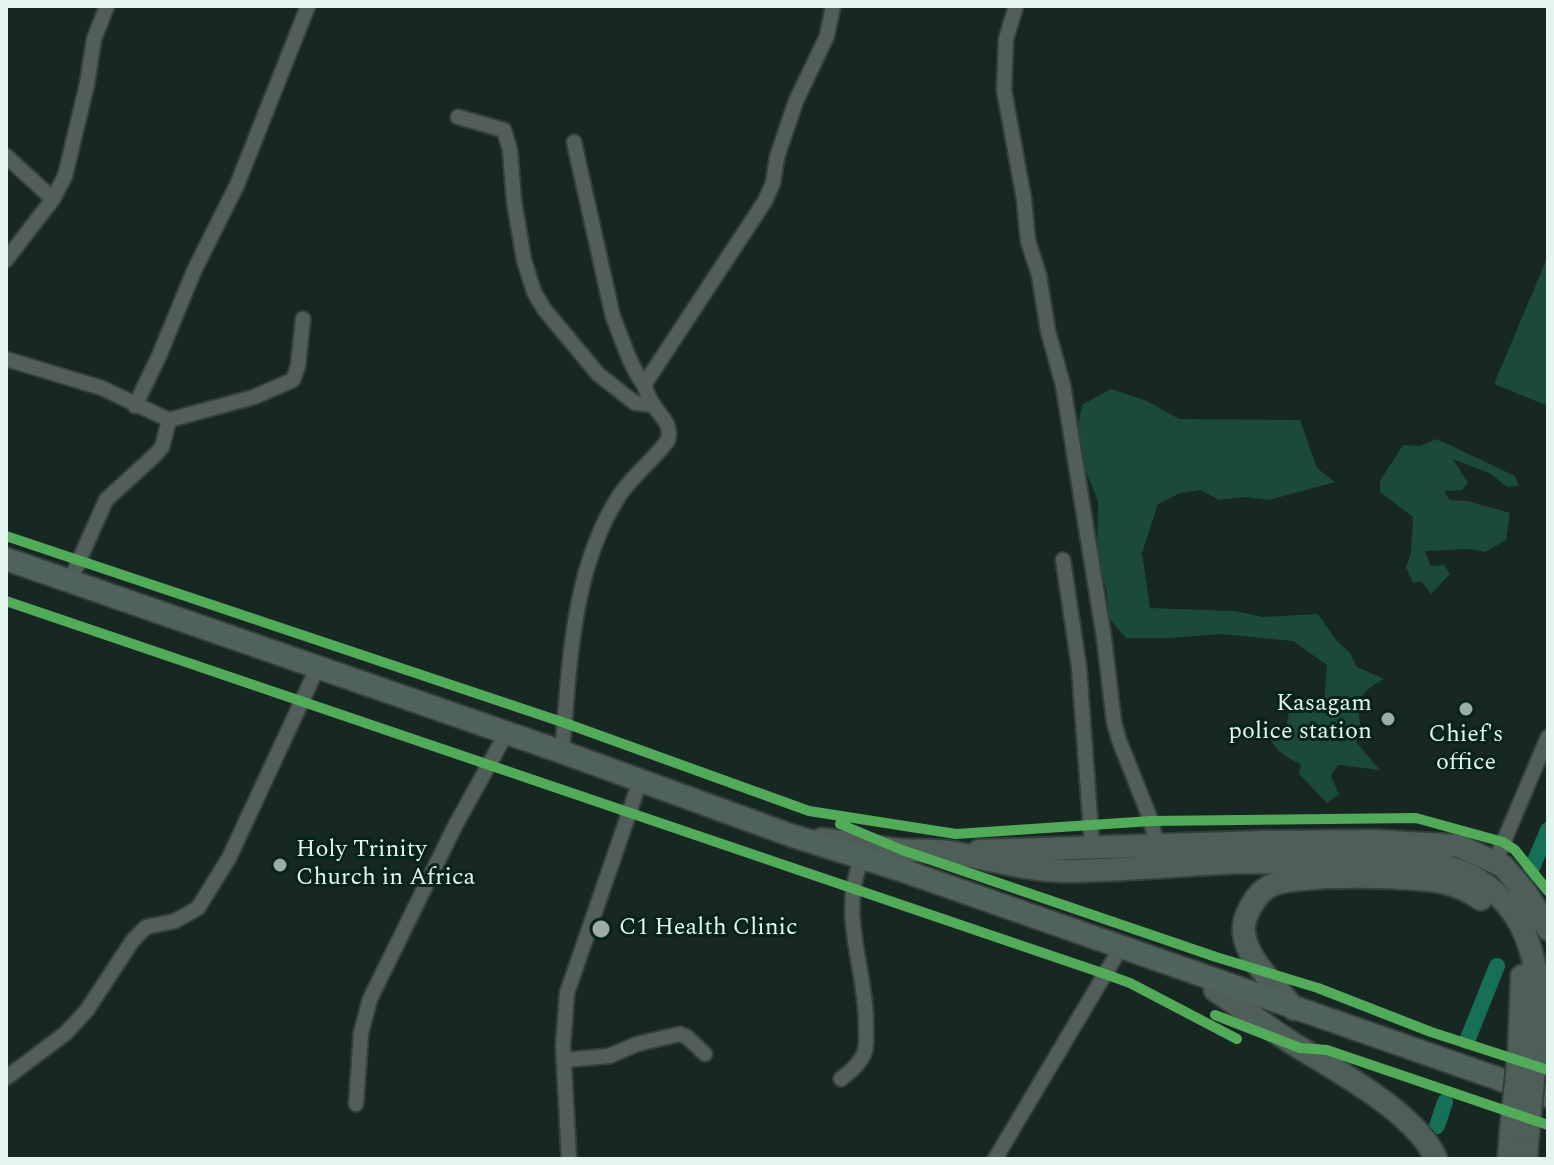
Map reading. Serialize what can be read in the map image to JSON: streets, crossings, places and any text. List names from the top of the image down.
{
  "places": [
    "Chief's office",
    "Kasagam police station",
    "Holy Trinity Church in Africa",
    "C1 Health Clinic"
  ]
}
